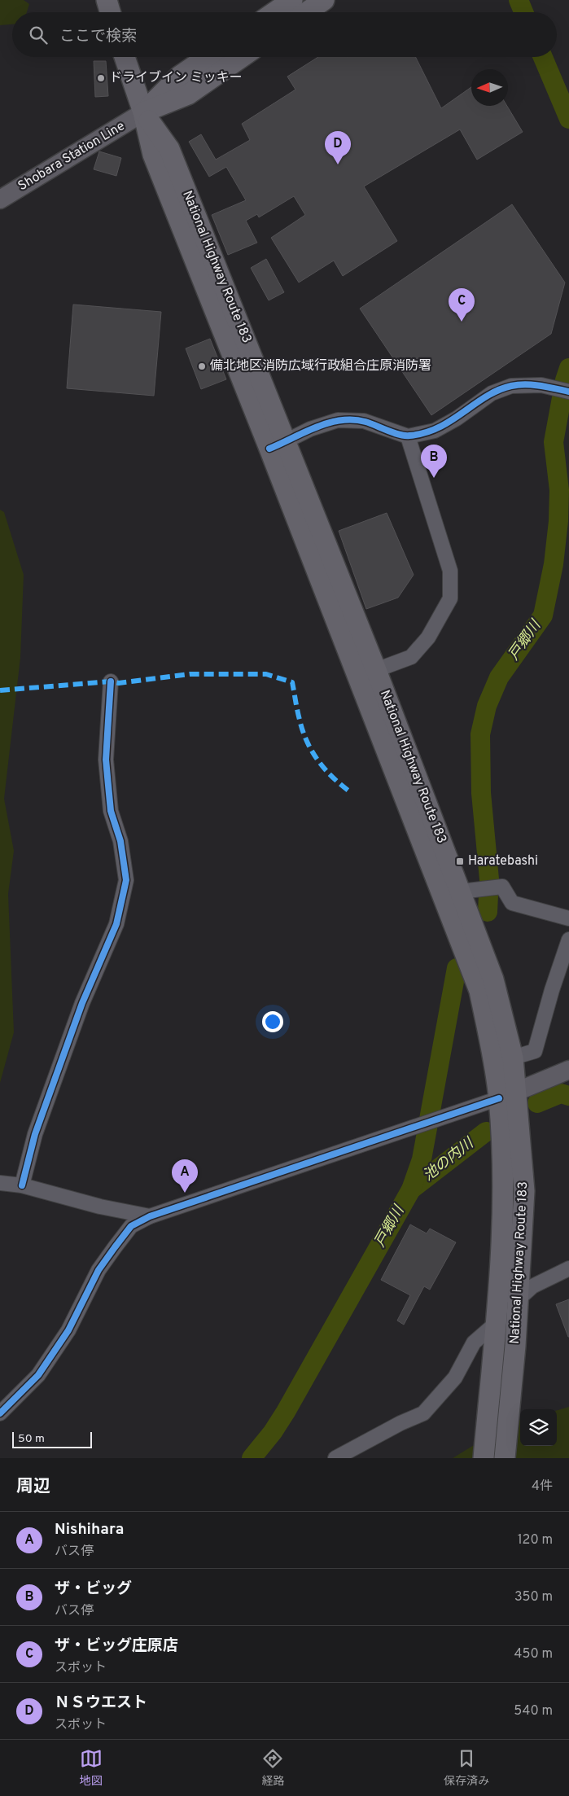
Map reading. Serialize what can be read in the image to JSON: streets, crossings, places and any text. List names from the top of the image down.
{
  "streets": {
    "highway": ["National Highway Route 183"],
    "main road": ["Shobara Station Line"]
  },
  "crossings": [
    ["Shobara Station Line", "National Highway Route 183"]
  ],
  "water": ["戸郷川", "池の内川"],
  "places": {
    "other": ["ドライブイン ミッキー", "備北地区消防広域行政組合庄原消防署"],
    "transit": ["Haratebashi"]
  },
  "scale_bar": "50 m",
  "north": "left",
  "page": {
    "search": "ここで検索",
    "pins": [
      "D",
      "C",
      "B",
      "A"
    ],
    "scale": "50 m",
    "heading": ["周辺", "4件"],
    "list": [
      {
        "mark": "A",
        "name": "Nishihara",
        "note": "バス停",
        "value": "120 m"
      },
      {
        "mark": "B",
        "name": "ザ・ビッグ",
        "note": "バス停",
        "value": "350 m"
      },
      {
        "mark": "C",
        "name": "ザ・ビッグ庄原店",
        "note": "スポット",
        "value": "450 m"
      },
      {
        "mark": "D",
        "name": "ＮＳウエスト",
        "note": "スポット",
        "value": "540 m"
      }
    ],
    "nav": ["地図", "経路", "保存済み"]
  }
}
